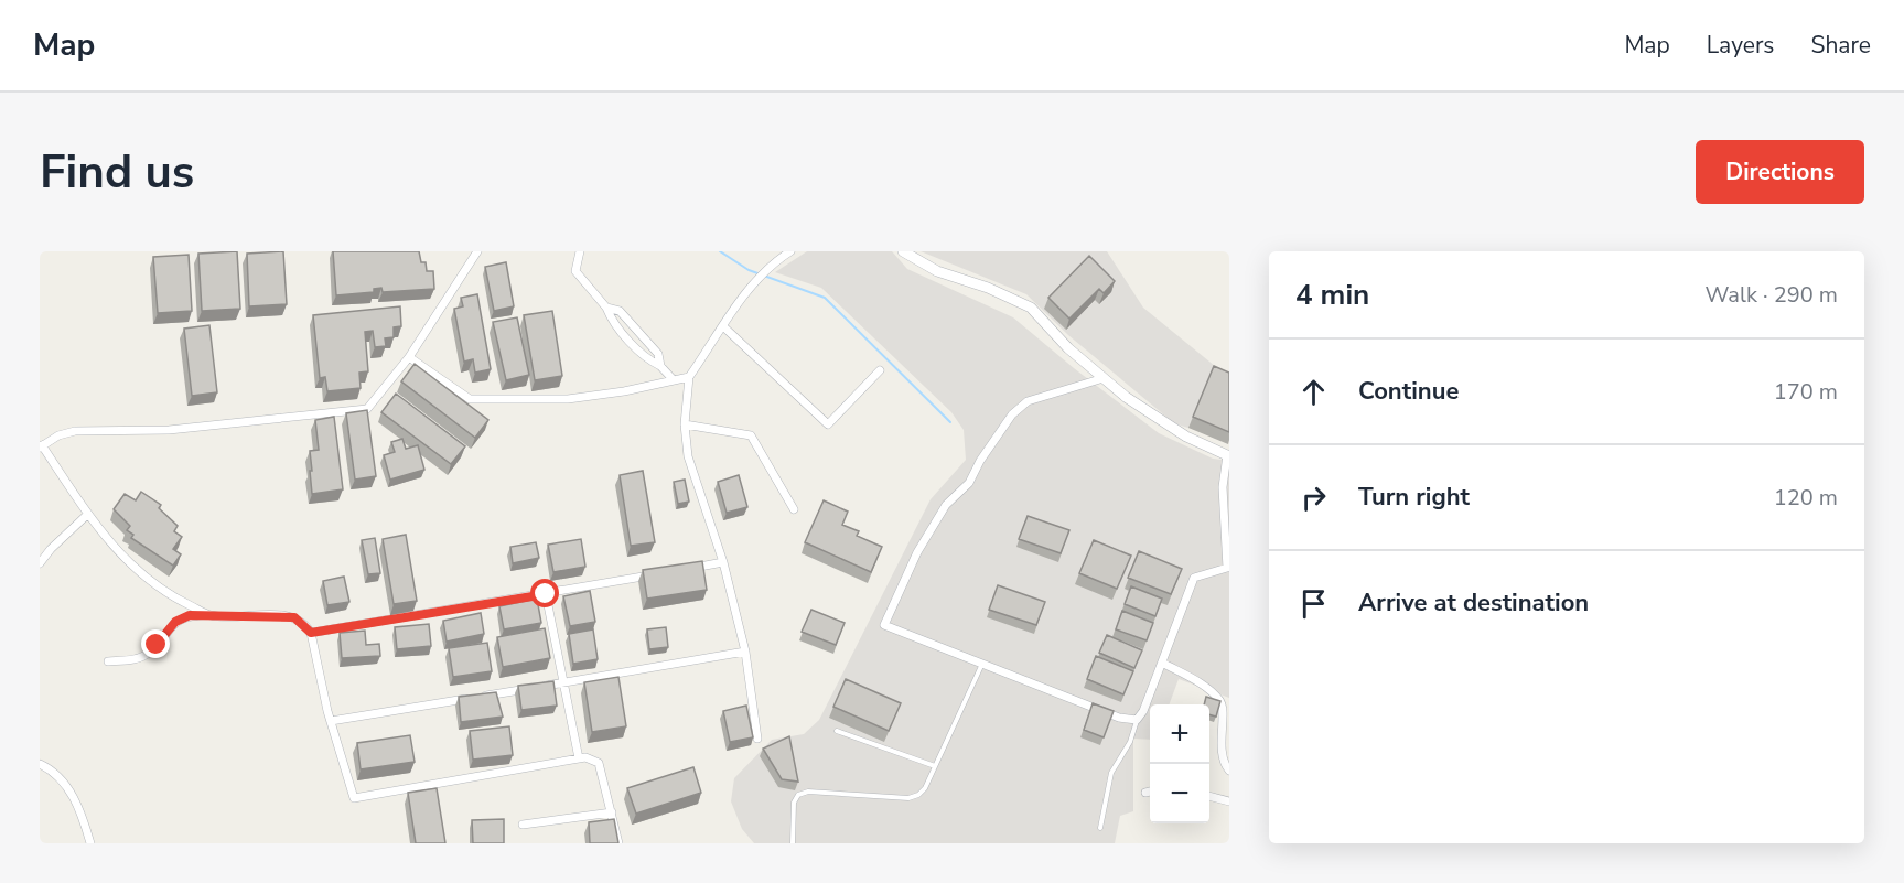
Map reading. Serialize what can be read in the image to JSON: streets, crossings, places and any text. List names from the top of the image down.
{
  "page": {
    "header": "Map",
    "nav": ["Map", "Layers", "Share"],
    "buttons": "Directions",
    "title": "Find us",
    "heading": ["4 min", "Walk · 290 m"],
    "list": [
      ["Continue", "170 m"],
      ["Turn right", "120 m"],
      "Arrive at destination"
    ],
    "map_buttons": ["+", "−"]
  }
}
